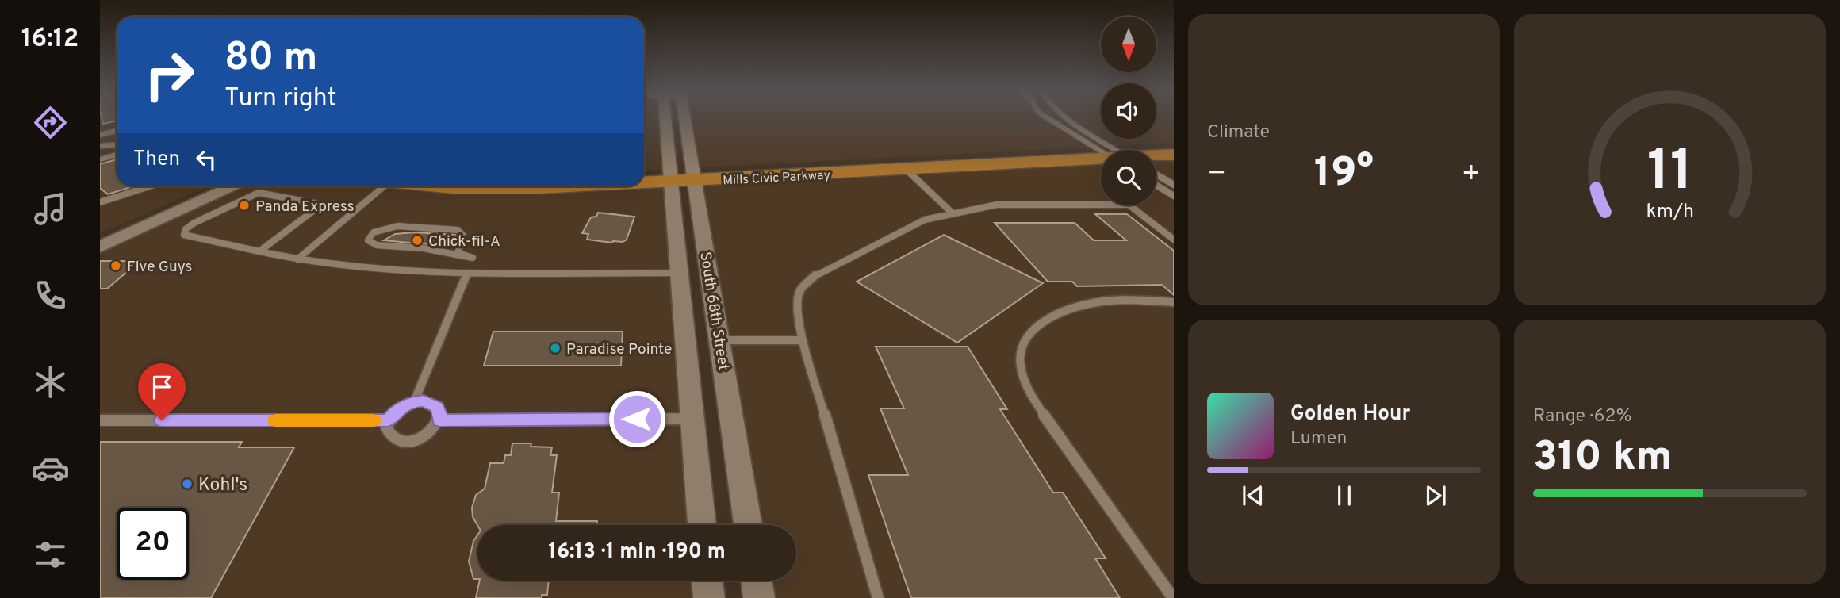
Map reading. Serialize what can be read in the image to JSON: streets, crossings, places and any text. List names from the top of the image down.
{
  "streets": {
    "main road": ["Mills Civic Parkway"],
    "street": ["South 68th Street"]
  },
  "crossings": [
    ["Mills Civic Parkway", "South 68th Street"]
  ],
  "places": [
    "Panda Express",
    "Chick-fil-A",
    "Five Guys",
    "Paradise Pointe",
    "Kohl's"
  ],
  "north": "bottom",
  "page": {
    "tabs": "16:12",
    "tile": [
      "Climate",
      ["Range · 62%", "310 km"]
    ],
    "turn": ["80 m", "Turn right"],
    "then": "Then",
    "heat": ["−", "19°", "+"],
    "song": ["Golden Hour", "Lumen"],
    "limit": "20",
    "trip": "16:13 · 1 min · 190 m",
    "gauge": ["11", "km/h"]
  }
}
